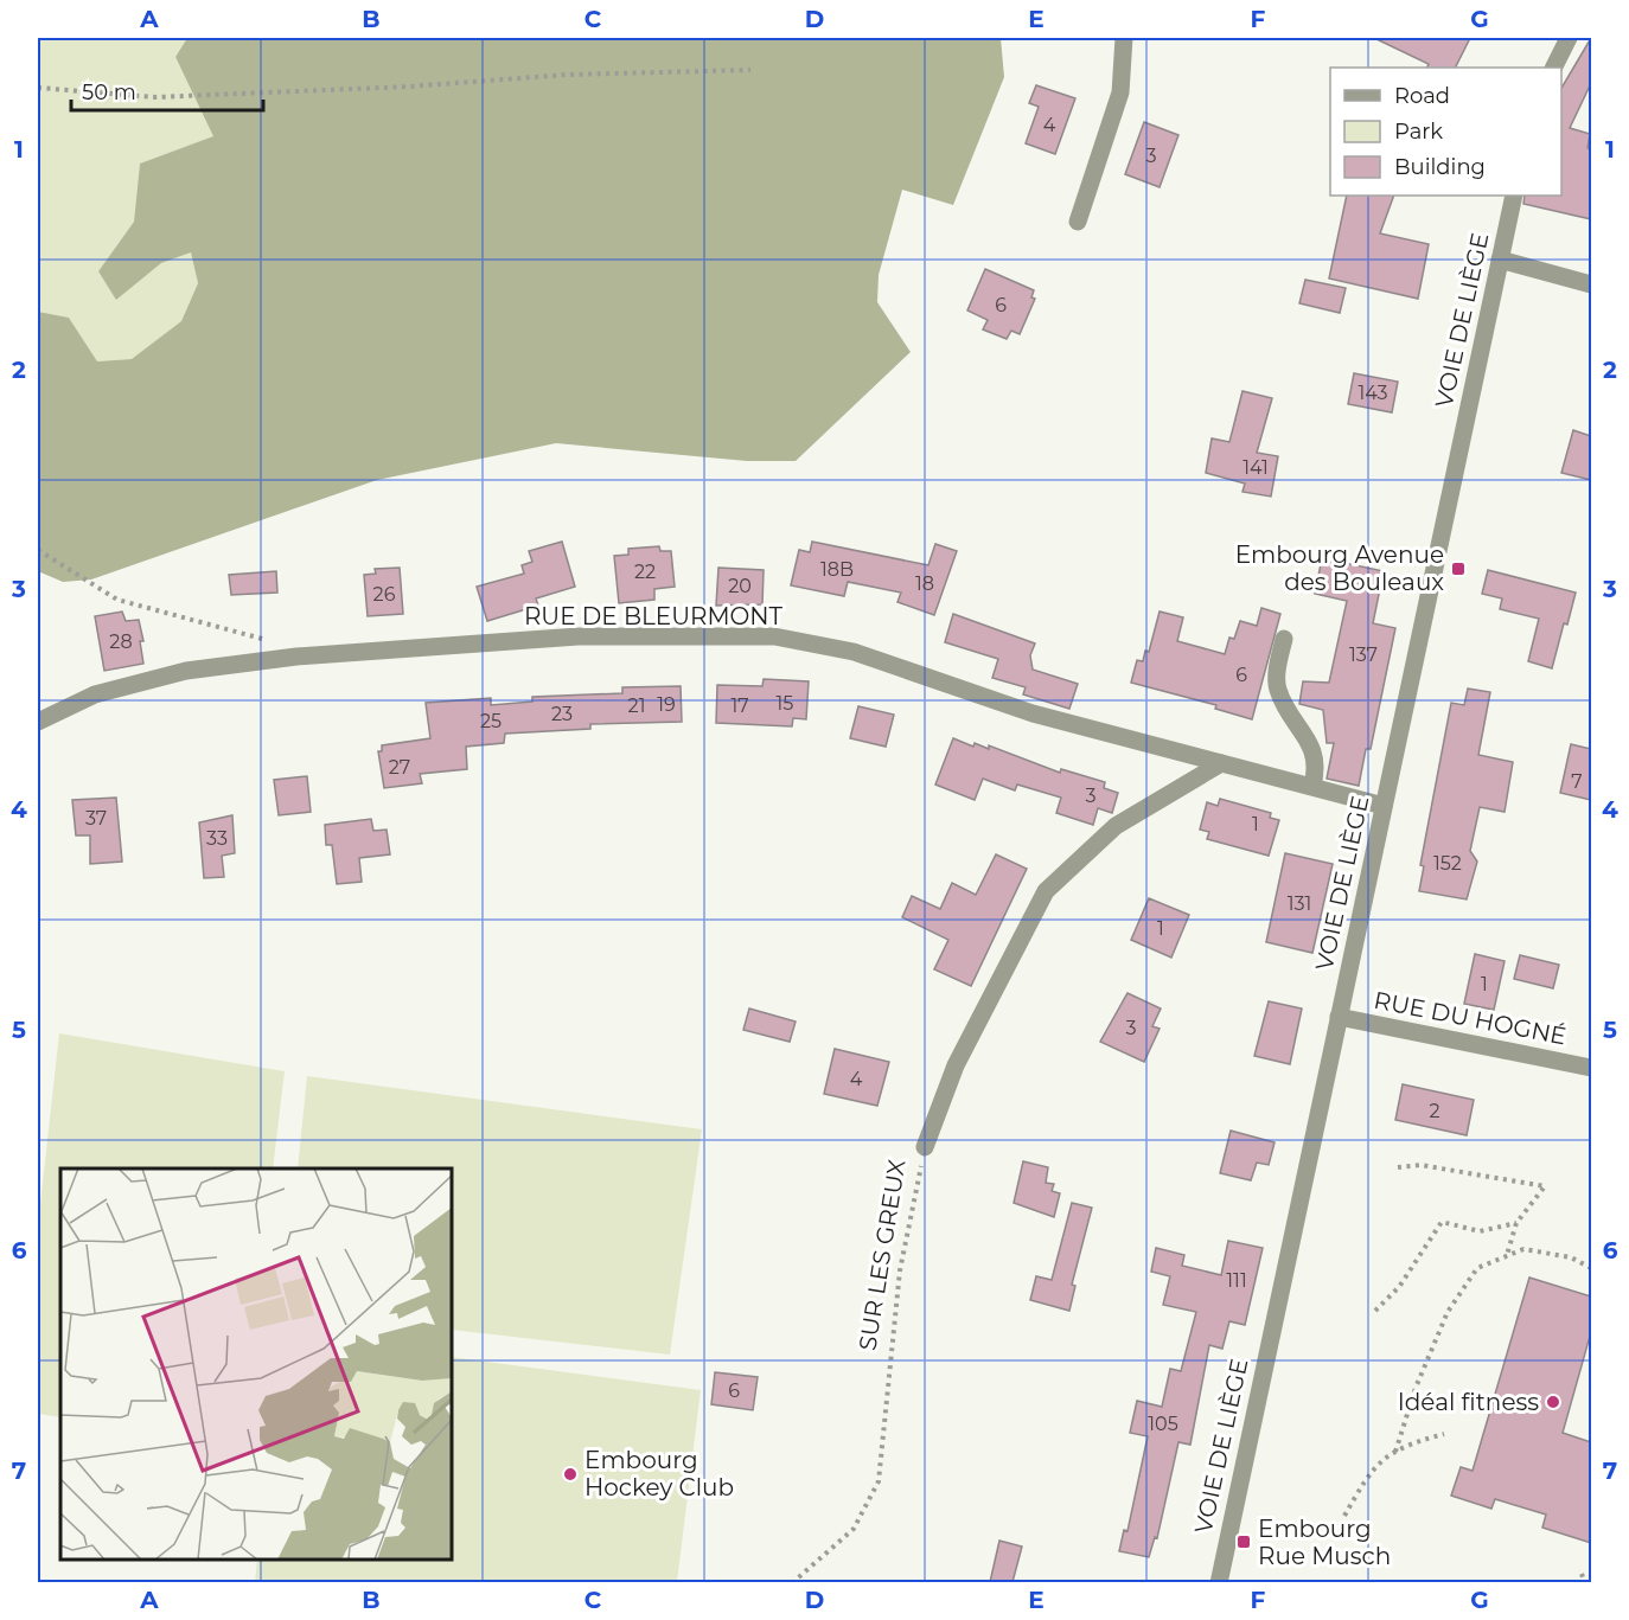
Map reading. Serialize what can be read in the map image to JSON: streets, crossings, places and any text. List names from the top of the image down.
{
  "streets": {
    "street": [
      "VOIE DE LIÈGE",
      "RUE DE BLEURMONT",
      "RUE DU HOGNÉ",
      "SUR LES GREUX"
    ]
  },
  "crossings": [
    ["VOIE DE LIÈGE", "RUE DE BLEURMONT"],
    ["VOIE DE LIÈGE", "RUE DU HOGNÉ"],
    ["RUE DE BLEURMONT", "SUR LES GREUX"]
  ],
  "places": {
    "transit": ["Embourg Avenue des Bouleaux", "Embourg Rue Musch"],
    "other": ["Idéal fitness", "Embourg Hockey Club"]
  },
  "house_numbers": [
    "4",
    "3",
    "6",
    "143",
    "141",
    "18B",
    "22",
    "18",
    "20",
    "26",
    "28",
    "137",
    "6",
    "15",
    "19",
    "21",
    "17",
    "23",
    "25",
    "27",
    "7",
    "3",
    "37",
    "1",
    "33",
    "152",
    "131",
    "1",
    "1",
    "3",
    "4",
    "2",
    "111",
    "6",
    "105"
  ],
  "legend": ["Road", "Park", "Building"],
  "scale_bar": "50 m",
  "grid": {
    "columns": [
      "A",
      "B",
      "C",
      "D",
      "E",
      "F",
      "G"
    ],
    "rows": [
      "1",
      "2",
      "3",
      "4",
      "5",
      "6",
      "7"
    ]
  }
}
